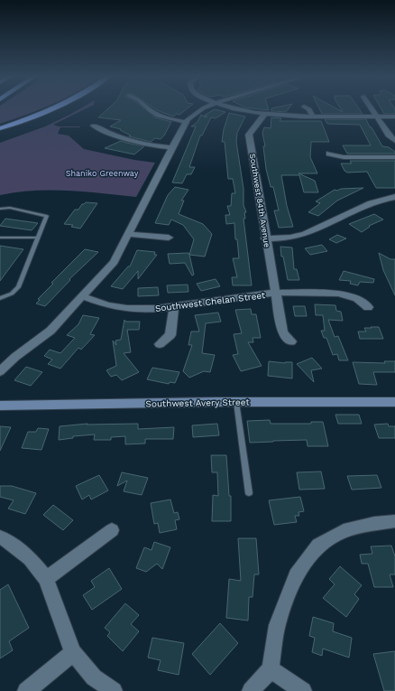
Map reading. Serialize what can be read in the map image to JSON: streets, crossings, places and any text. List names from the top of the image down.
{
  "streets": {
    "street": ["Southwest 84th Avenue", "Southwest Chelan Street", "Southwest Avery Street"]
  },
  "crossings": [
    ["Southwest 84th Avenue", "Southwest Chelan Street"]
  ],
  "parks": ["Shaniko Greenway"]
}
